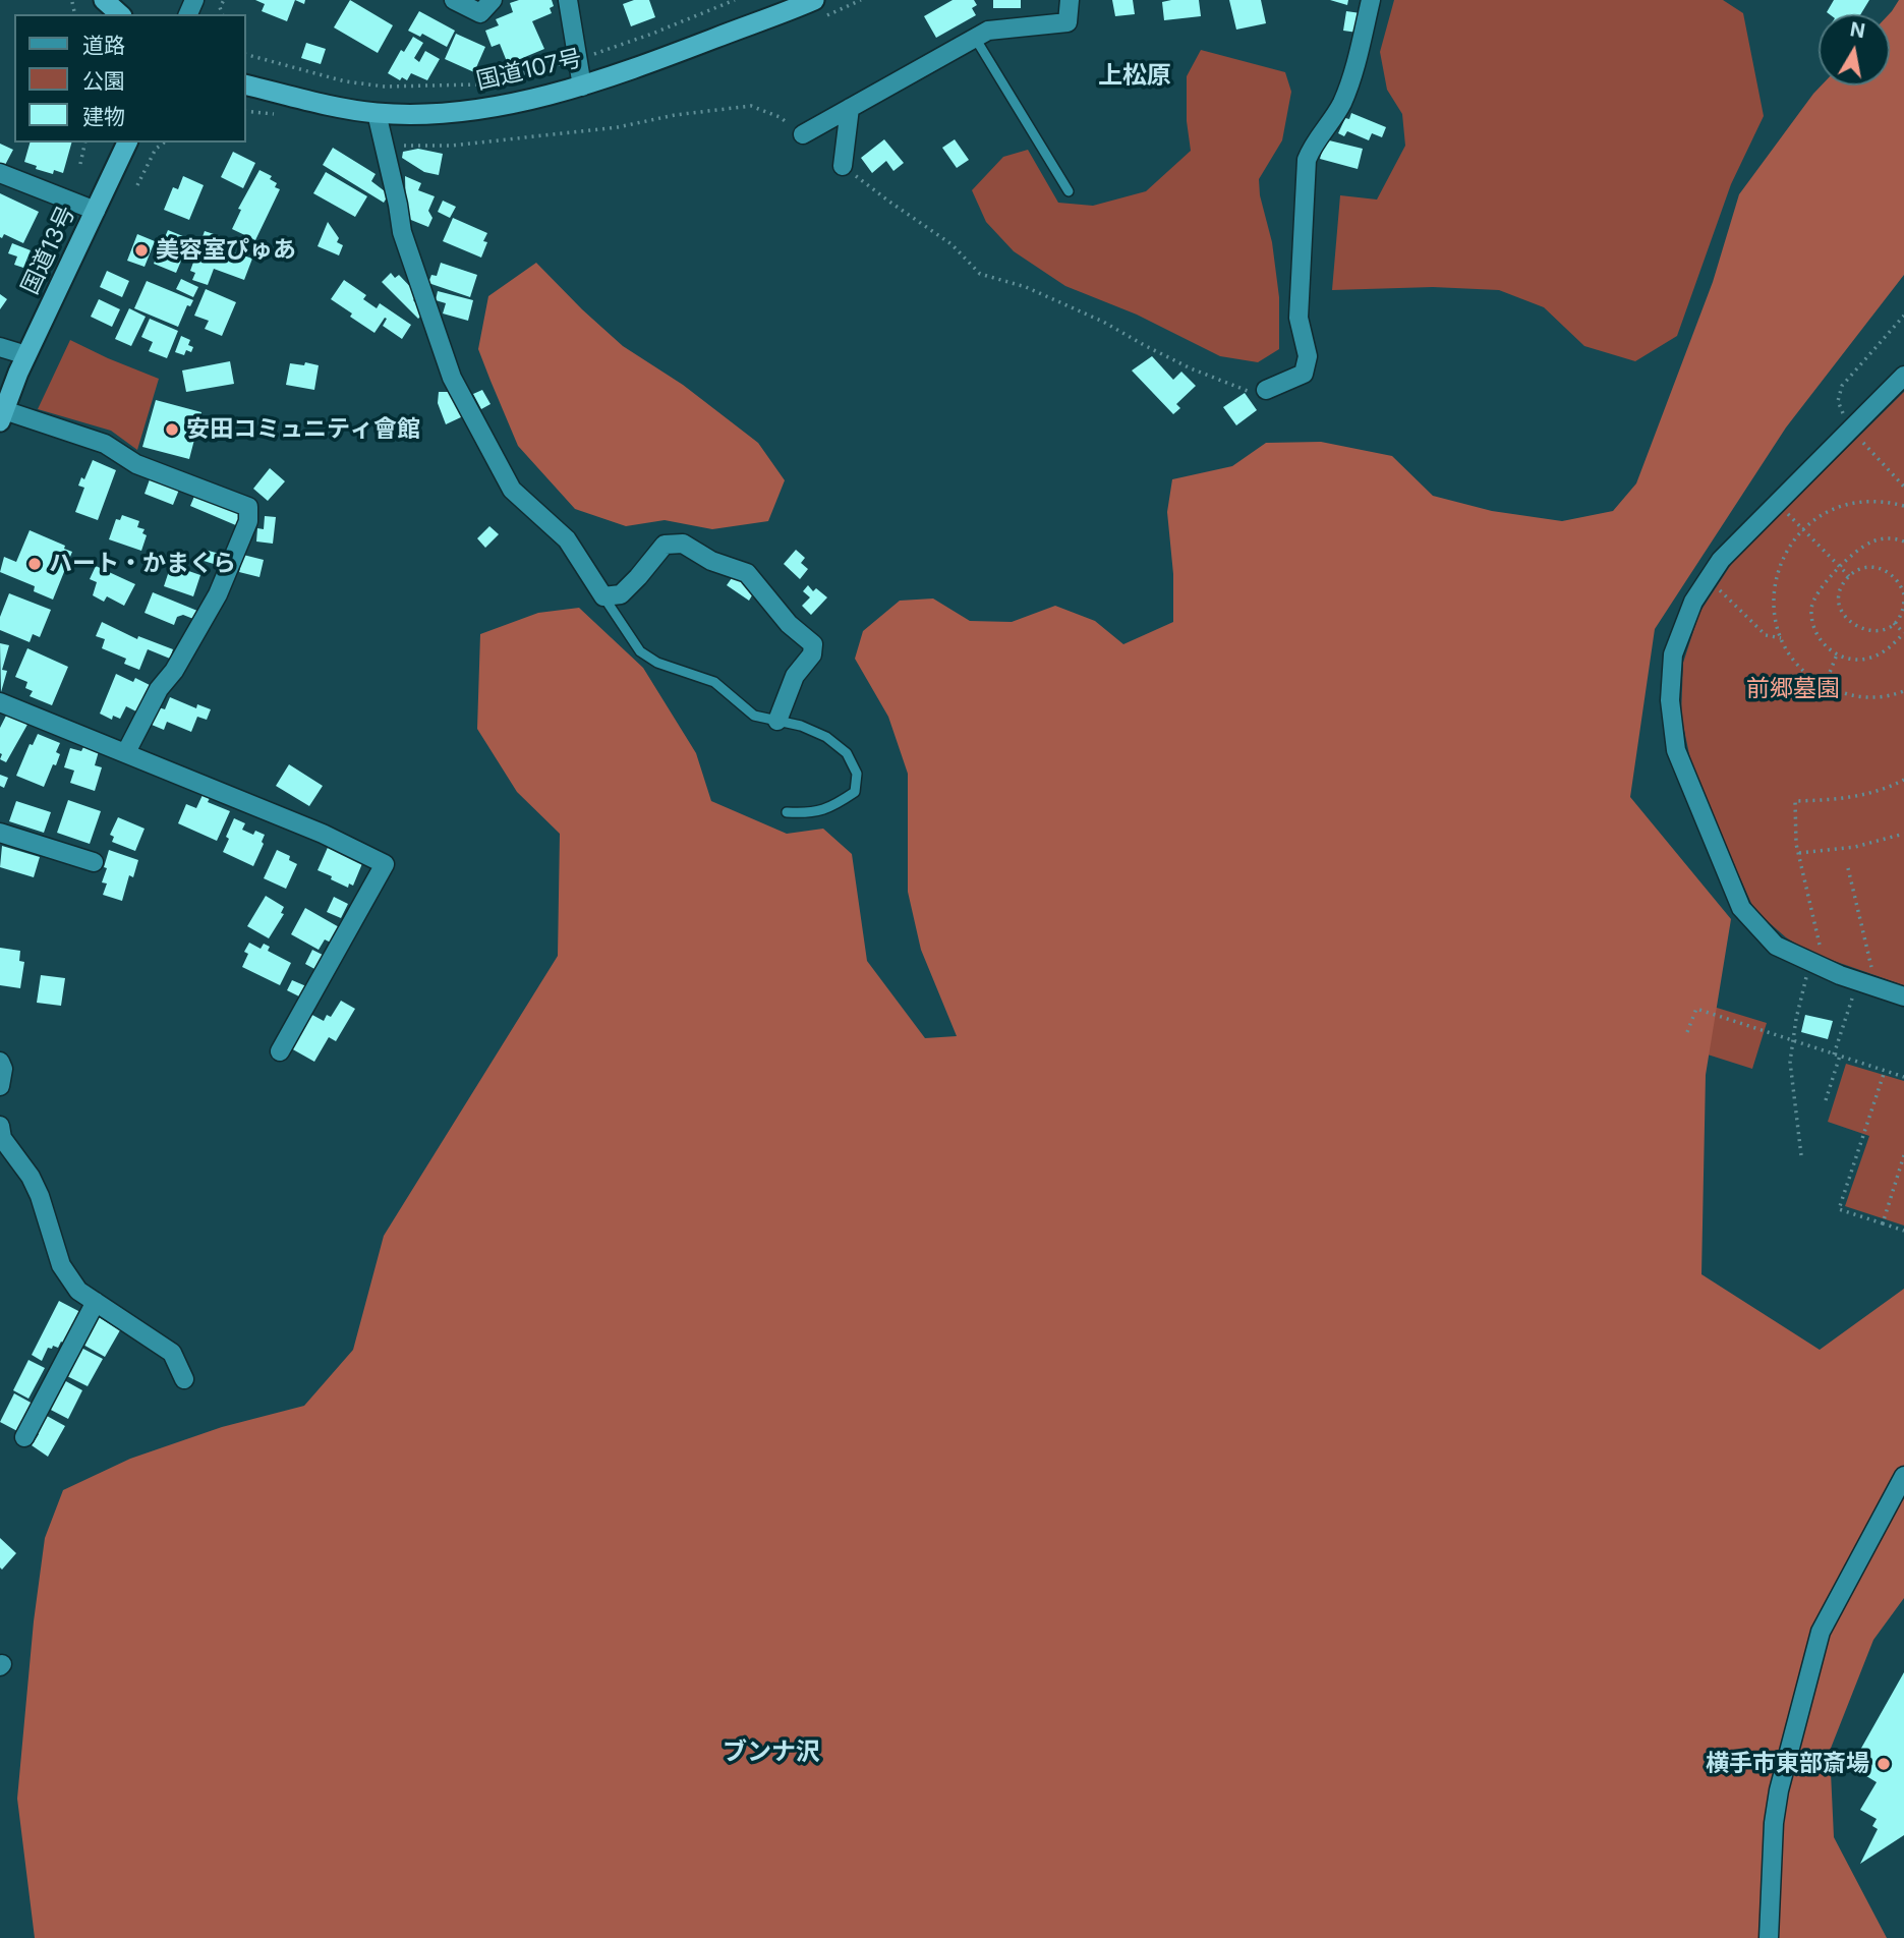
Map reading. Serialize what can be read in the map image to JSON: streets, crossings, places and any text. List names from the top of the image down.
{
  "streets": {
    "highway": ["国道107号", "国道13号"]
  },
  "districts": ["上松原", "ブンナ沢"],
  "parks": ["前郷墓園"],
  "places": [
    "美容室ぴゅあ",
    "安田コミュニティ會館",
    "ハート・かまくら",
    "横手市東部斎場"
  ],
  "legend": ["道路", "公園", "建物"],
  "north": "top"
}
